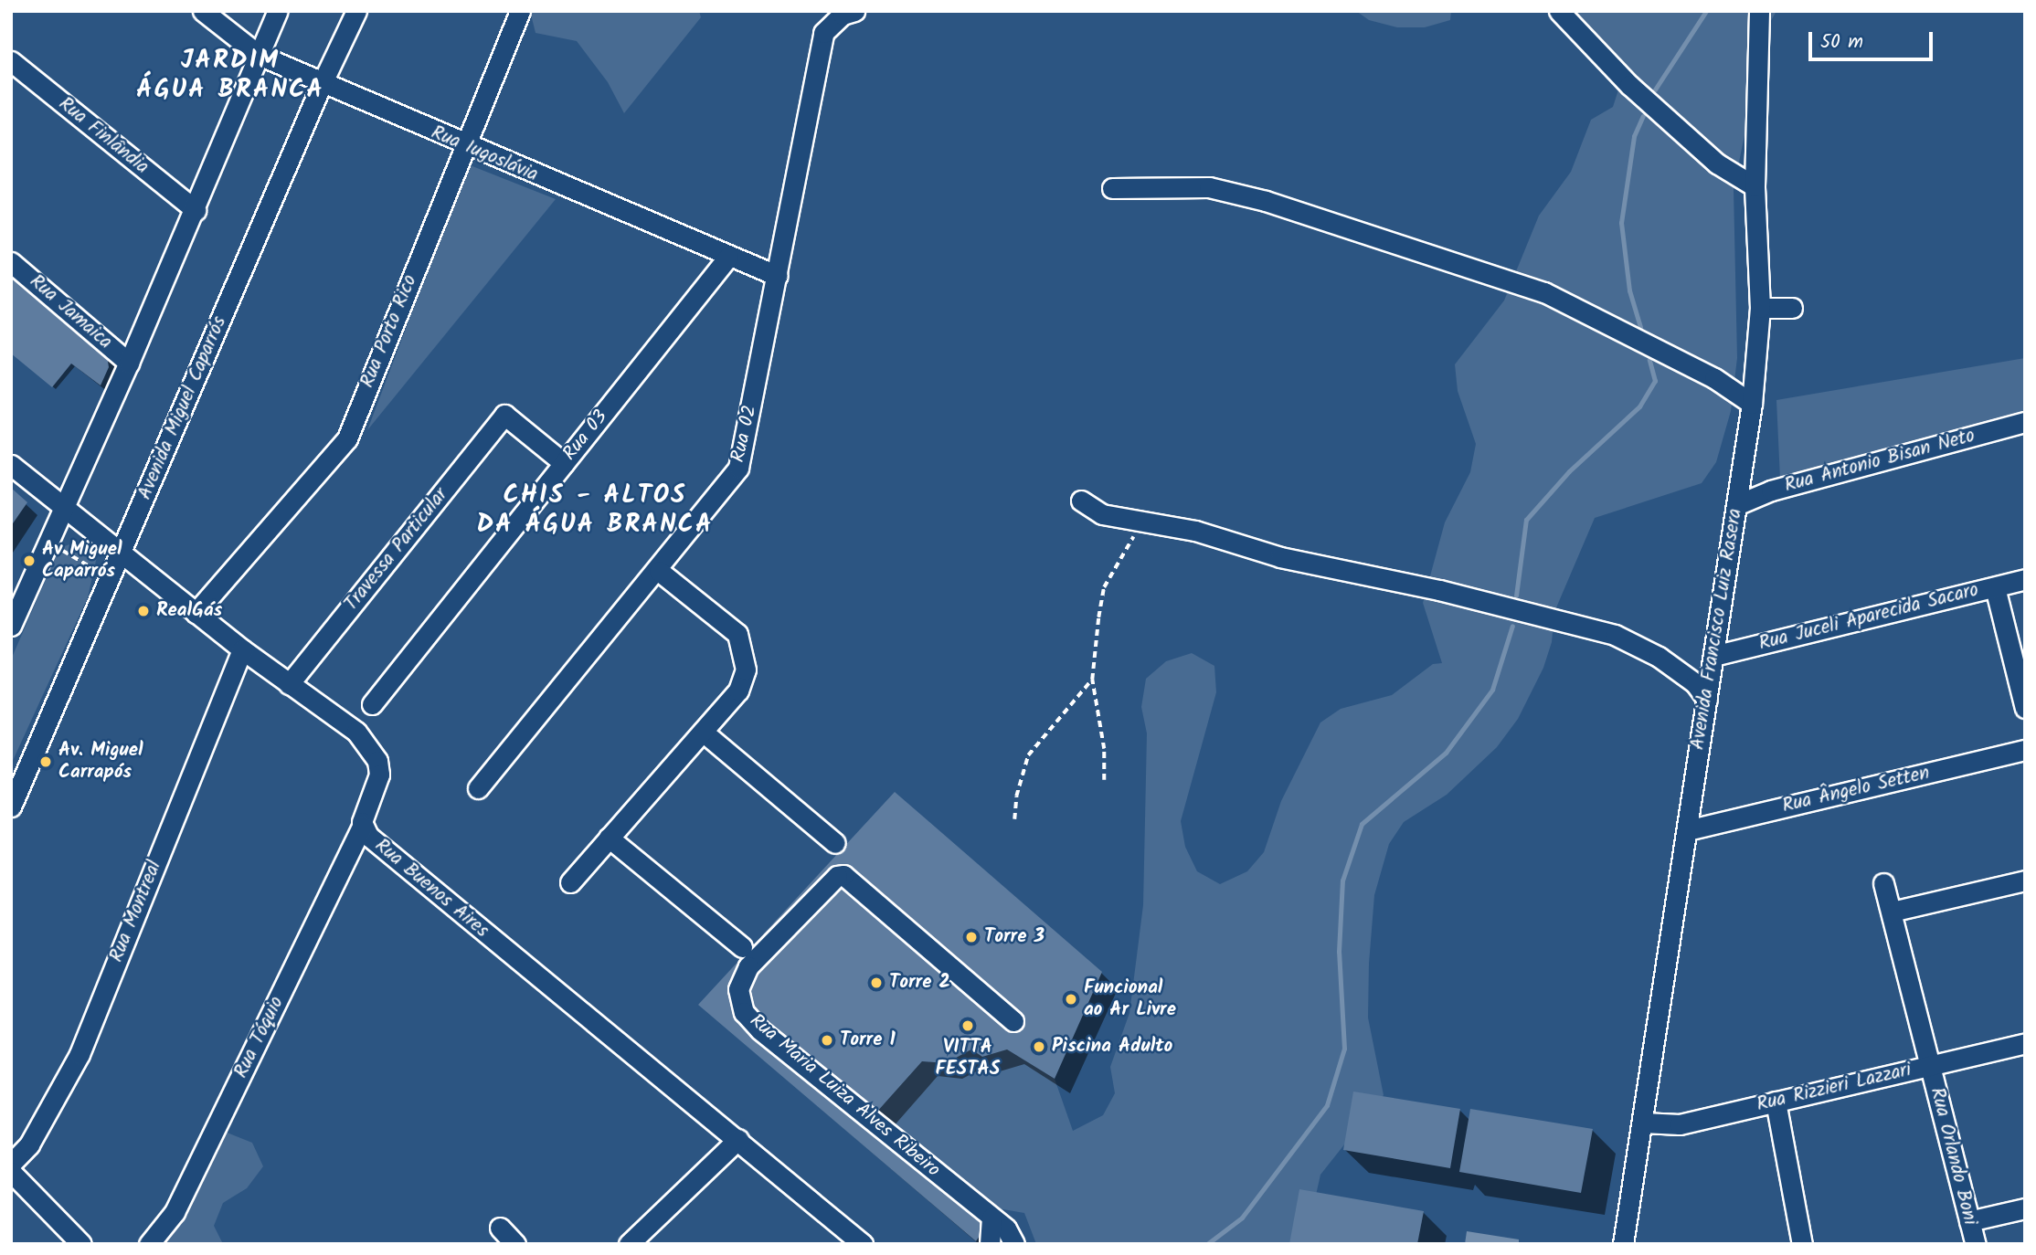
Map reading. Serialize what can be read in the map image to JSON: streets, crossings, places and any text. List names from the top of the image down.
{
  "streets": {
    "street": [
      "Rua Finlândia",
      "Rua Iugoslávia",
      "Rua Jamaica",
      "Rua Porto Rico",
      "Avenida Miguel Caparrós",
      "Rua 02",
      "Rua 03",
      "Rua Antonio Bisan Neto",
      "Travessa Particular",
      "Rua Juceli Aparecida Sacaro",
      "Avenida Francisco Luiz Rasera",
      "Rua Ângelo Setten",
      "Rua Buenos Aires",
      "Rua Montreal",
      "Rua Tóquio",
      "Rua Rizzieri Lazzari",
      "Rua Maria Luiza Alves Ribeiro",
      "Rua Orlando Boni"
    ]
  },
  "crossings": [
    ["Rua Iugoslávia", "Rua Porto Rico"],
    ["Rua Iugoslávia", "Avenida Miguel Caparrós"],
    ["Rua Iugoslávia", "Rua 02"],
    ["Rua Iugoslávia", "Rua 03"],
    ["Rua Porto Rico", "Rua Buenos Aires"],
    ["Avenida Miguel Caparrós", "Rua Buenos Aires"],
    ["Rua 03", "Travessa Particular"],
    ["Rua Antonio Bisan Neto", "Avenida Francisco Luiz Rasera"],
    ["Travessa Particular", "Rua Buenos Aires"],
    ["Rua Juceli Aparecida Sacaro", "Avenida Francisco Luiz Rasera"],
    ["Avenida Francisco Luiz Rasera", "Rua Ângelo Setten"],
    ["Avenida Francisco Luiz Rasera", "Rua Rizzieri Lazzari"],
    ["Rua Buenos Aires", "Rua Montreal"],
    ["Rua Buenos Aires", "Rua Tóquio"],
    ["Rua Rizzieri Lazzari", "Rua Orlando Boni"]
  ],
  "districts": ["JARDIM ÁGUA BRANCA", "CHIS - ALTOS DA ÁGUA BRANCA"],
  "places": [
    "Av Miguel Caparrós",
    "RealGás",
    "Av. Miguel Carrapós",
    "Torre 3",
    "Torre 2",
    "Funcional ao Ar Livre",
    "VITTA FESTAS",
    "Torre 1",
    "Piscina Adulto"
  ],
  "scale_bar": "50 m"
}
